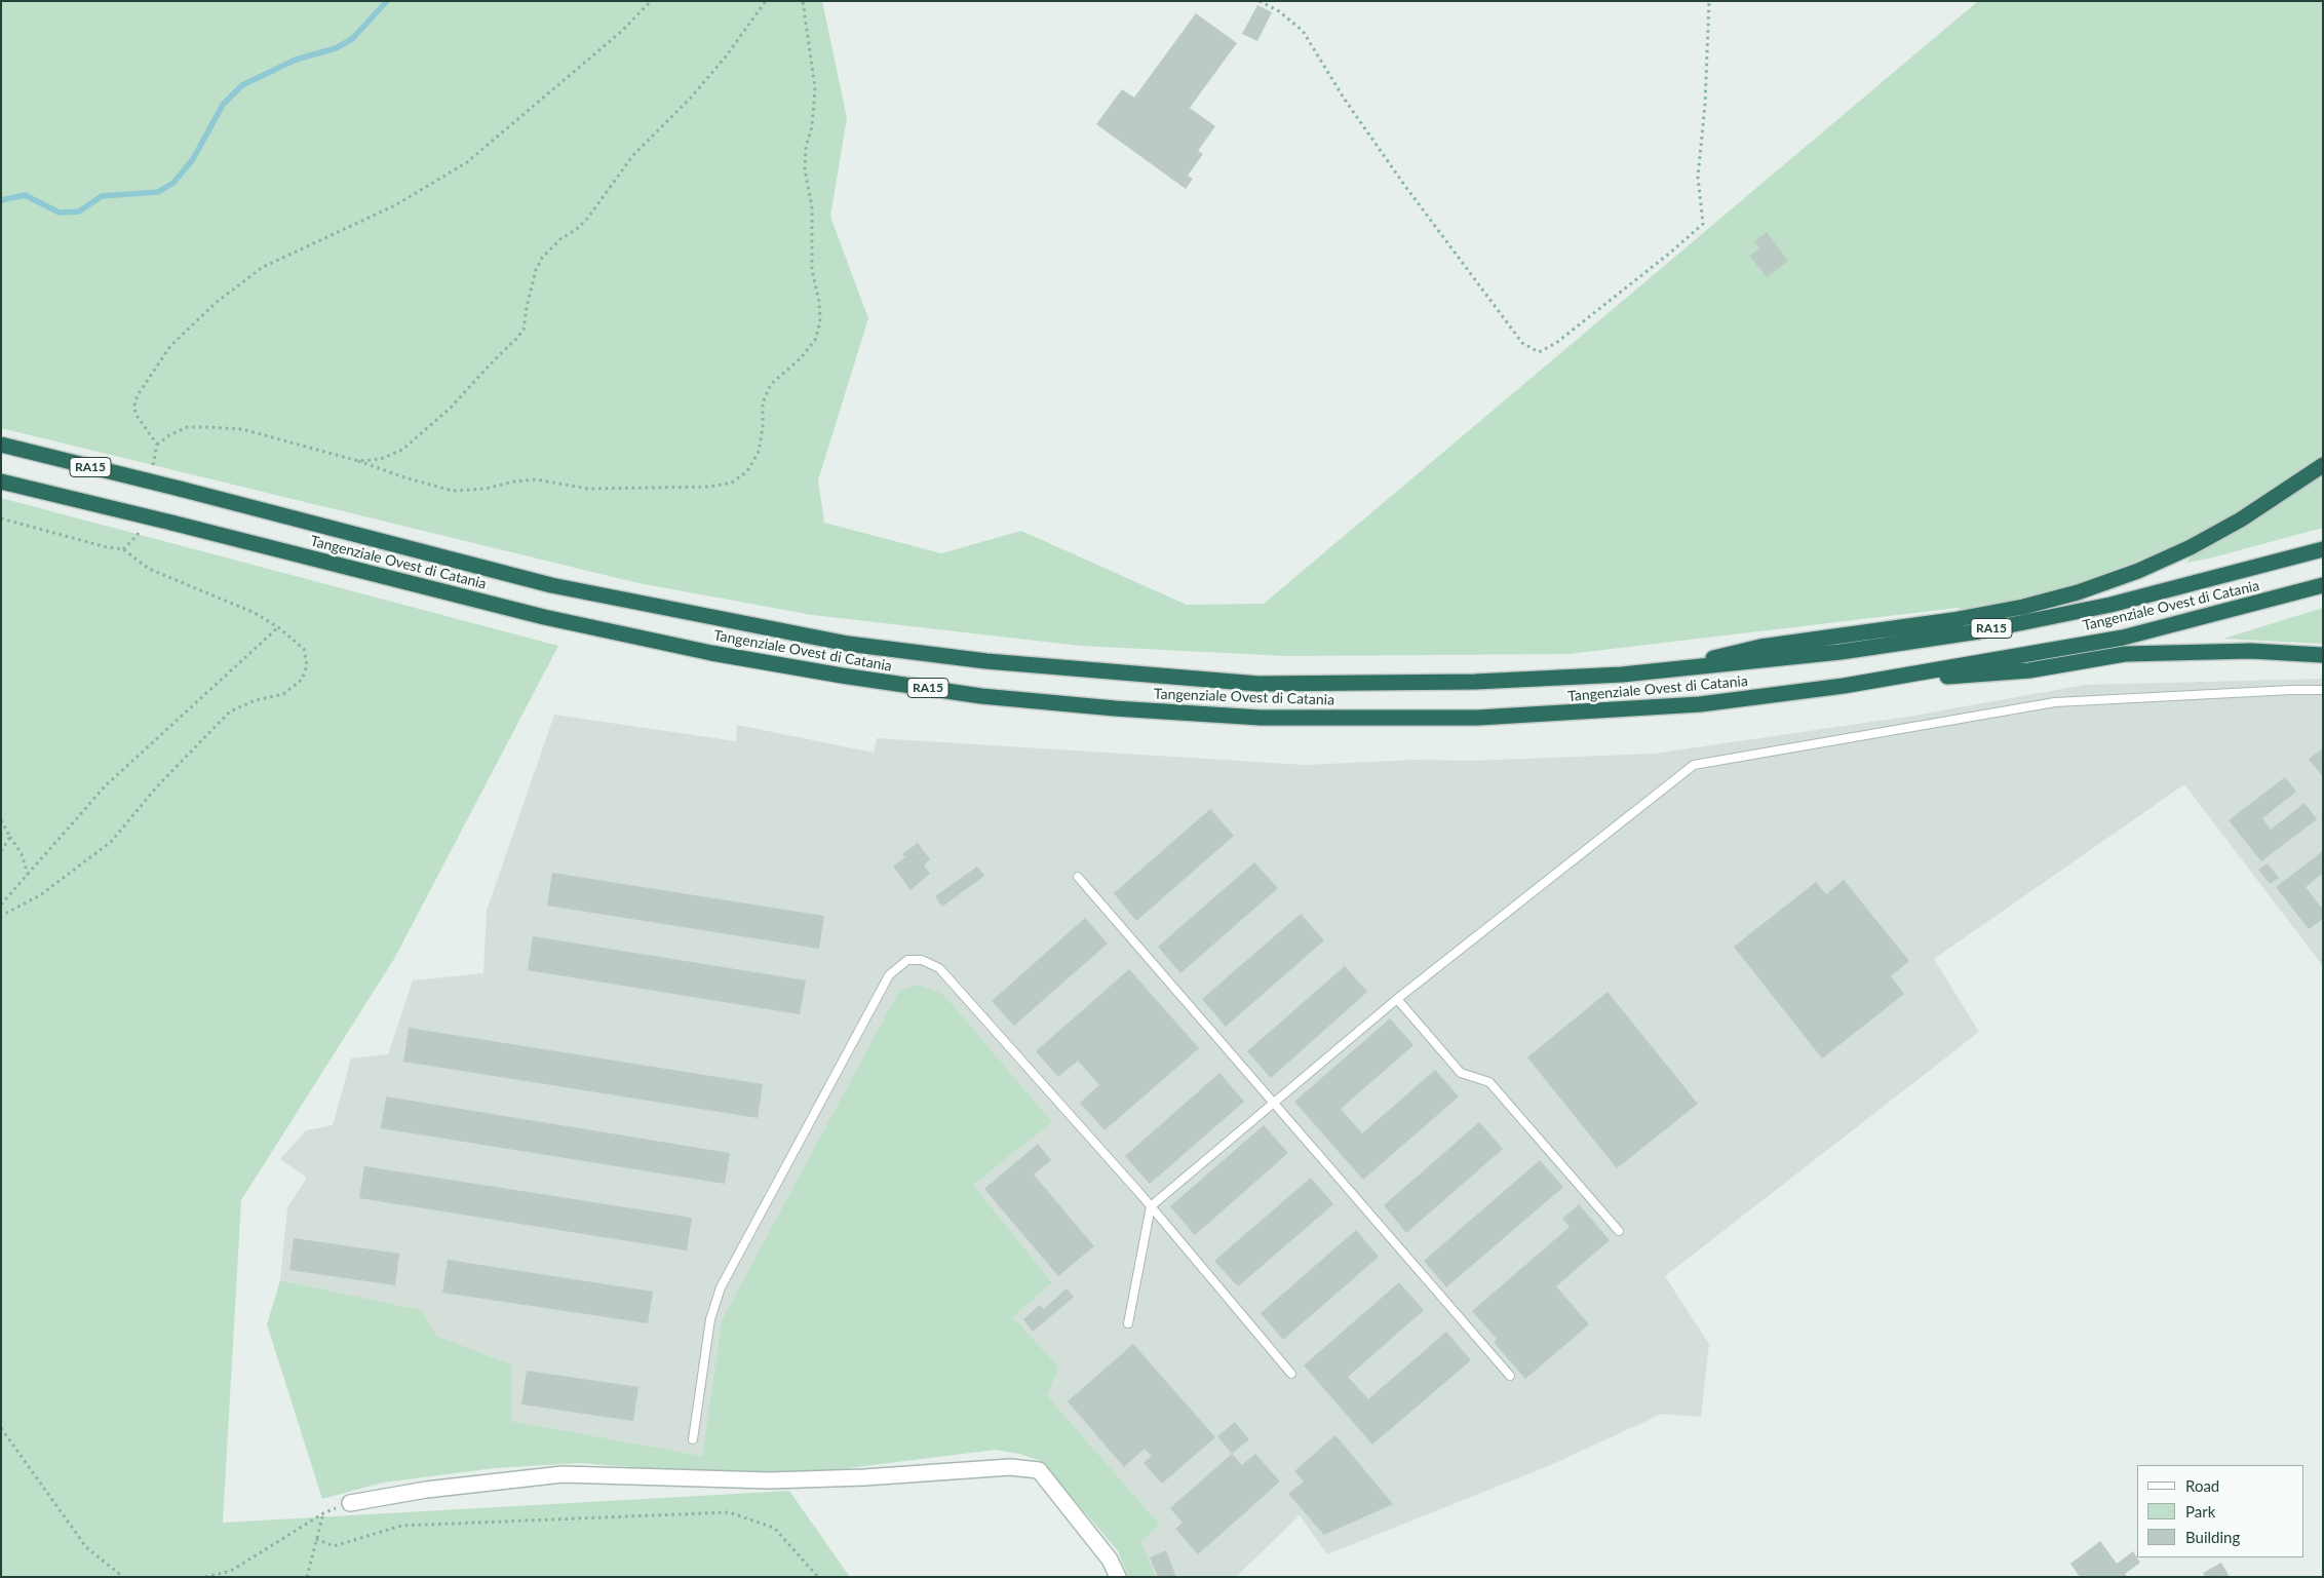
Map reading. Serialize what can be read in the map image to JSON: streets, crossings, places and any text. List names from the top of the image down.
{
  "streets": {
    "highway": ["RA15", "Tangenziale Ovest di Catania"]
  },
  "legend": ["Road", "Park", "Building"]
}
